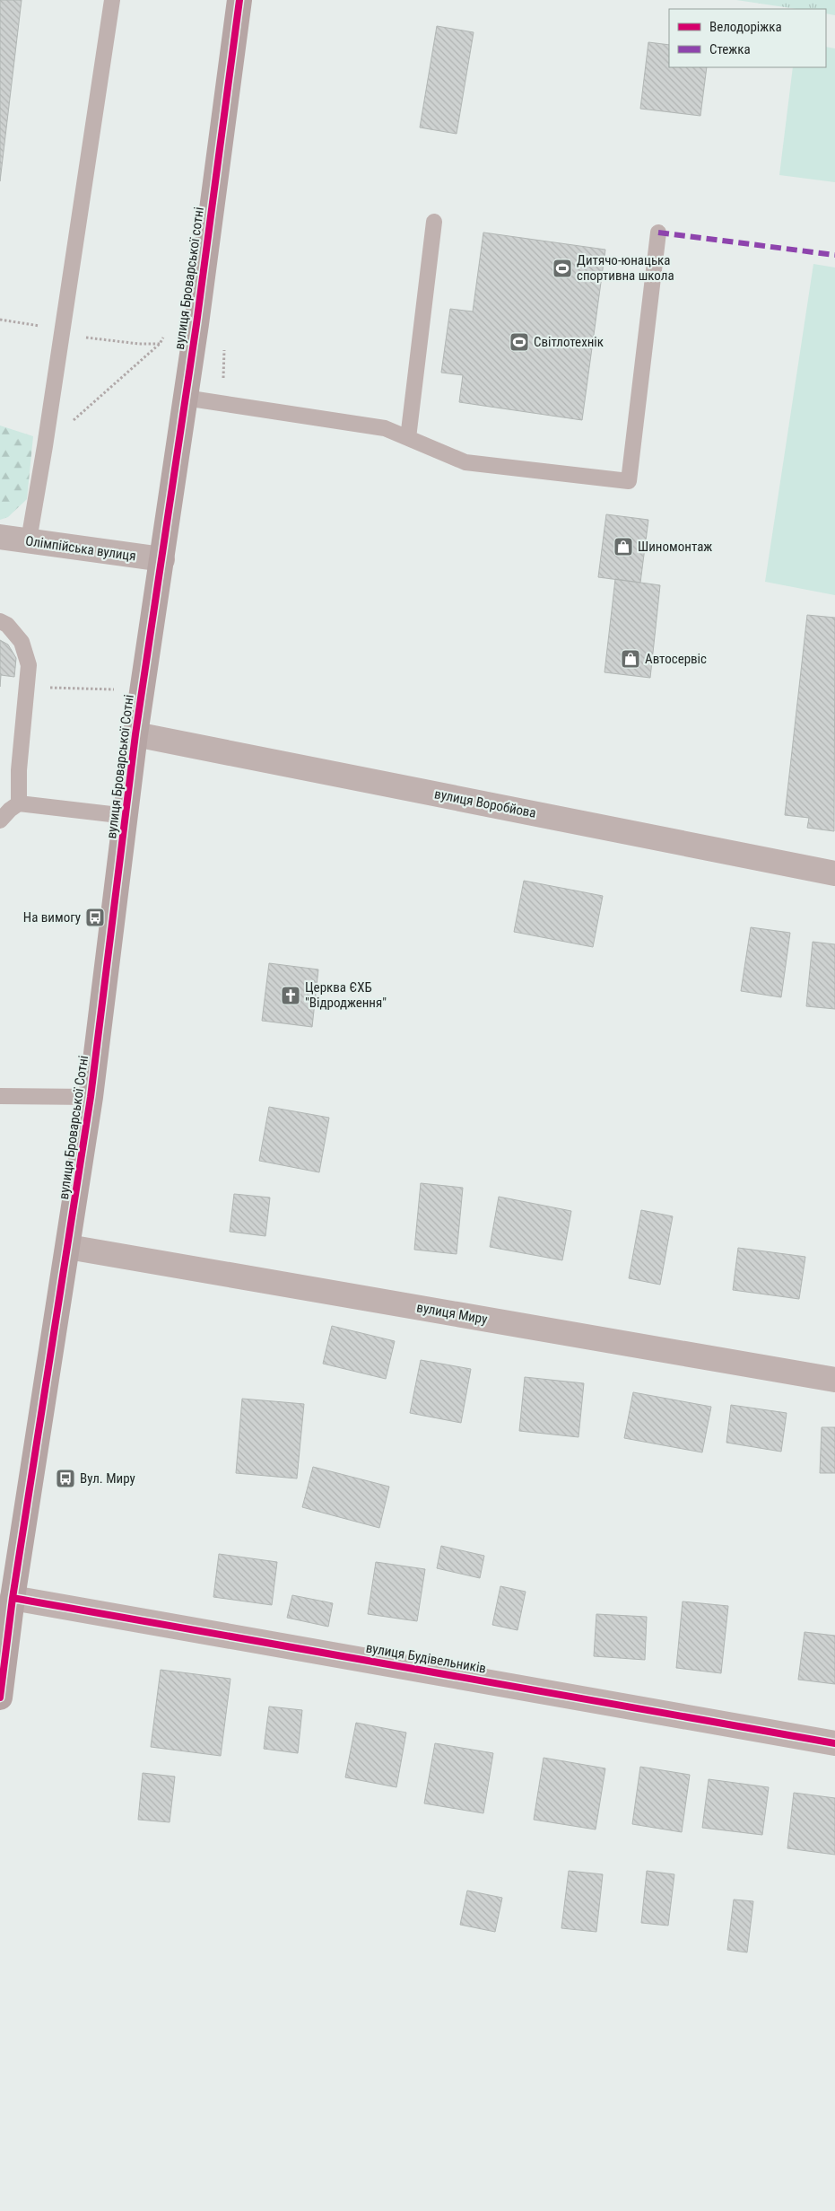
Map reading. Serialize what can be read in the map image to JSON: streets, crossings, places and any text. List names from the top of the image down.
{
  "streets": {
    "street": [
      "вулиця Броварської сотні",
      "Олімпійська вулиця",
      "вулиця Броварської Сотні",
      "вулиця Воробйова",
      "вулиця Миру",
      "вулиця Будівельників"
    ]
  },
  "crossings": [
    ["вулиця Броварської сотні", "Олімпійська вулиця"],
    ["вулиця Броварської сотні", "вулиця Броварської Сотні"],
    ["Олімпійська вулиця", "вулиця Броварської Сотні"],
    ["вулиця Броварської Сотні", "вулиця Воробйова"],
    ["вулиця Броварської Сотні", "вулиця Миру"],
    ["вулиця Броварської Сотні", "вулиця Будівельників"]
  ],
  "places": {
    "sports": ["Дитячо-юнацька спортивна школа", "Світлотехнік"],
    "shop": ["Шиномонтаж", "Автосервіс"],
    "bus stop": ["На вимогу", "Вул. Миру"],
    "church": ["Церква ЄХБ \"Відродження\""]
  },
  "legend": ["Велодоріжка", "Стежка"]
}
